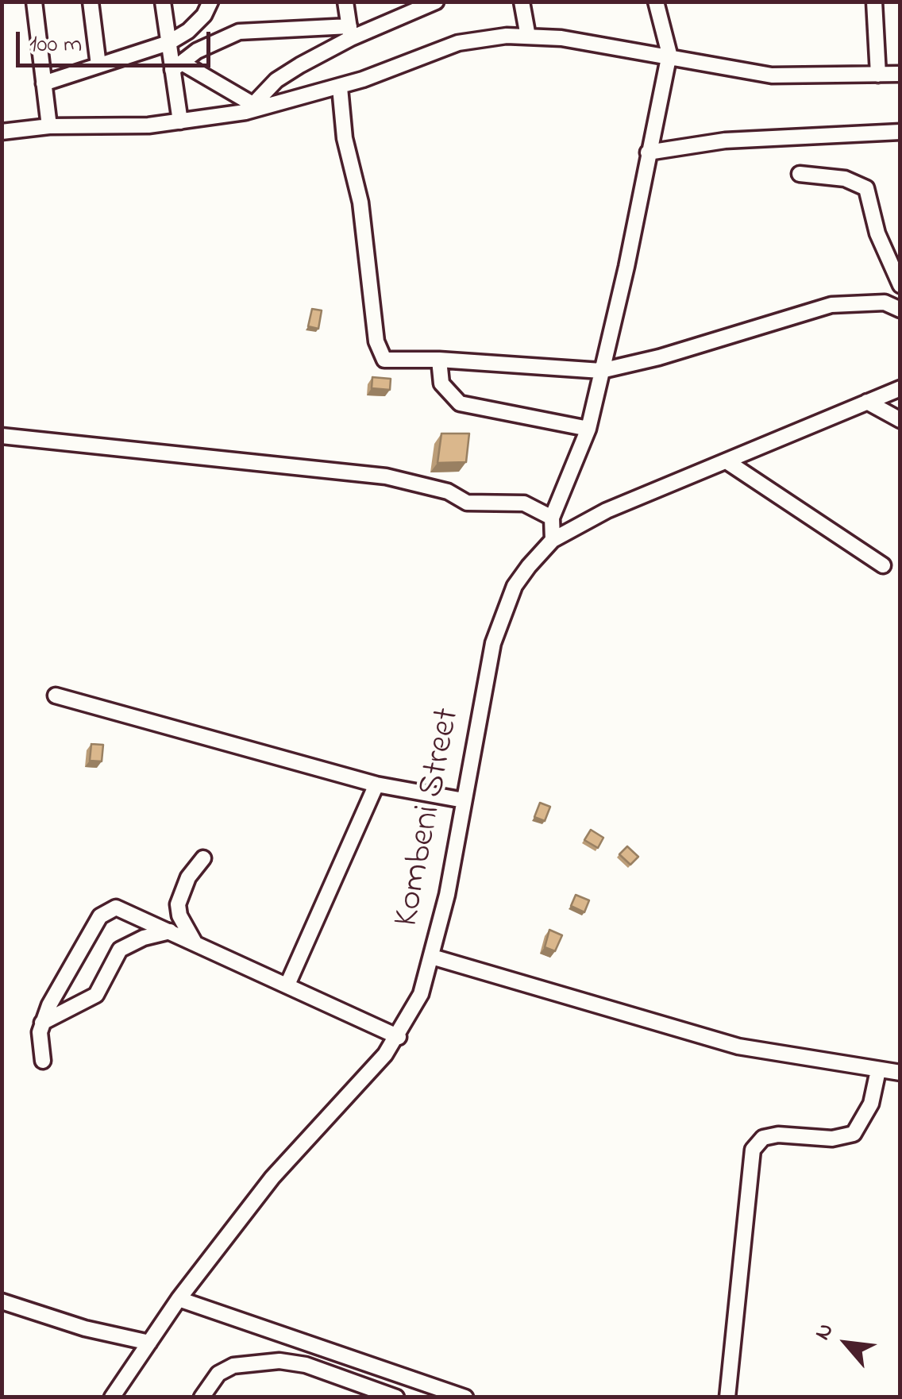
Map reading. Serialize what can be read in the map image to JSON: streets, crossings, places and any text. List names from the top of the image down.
{
  "streets": {
    "street": ["Kombeni Street"]
  },
  "scale_bar": "100 m",
  "north": "top left"
}
